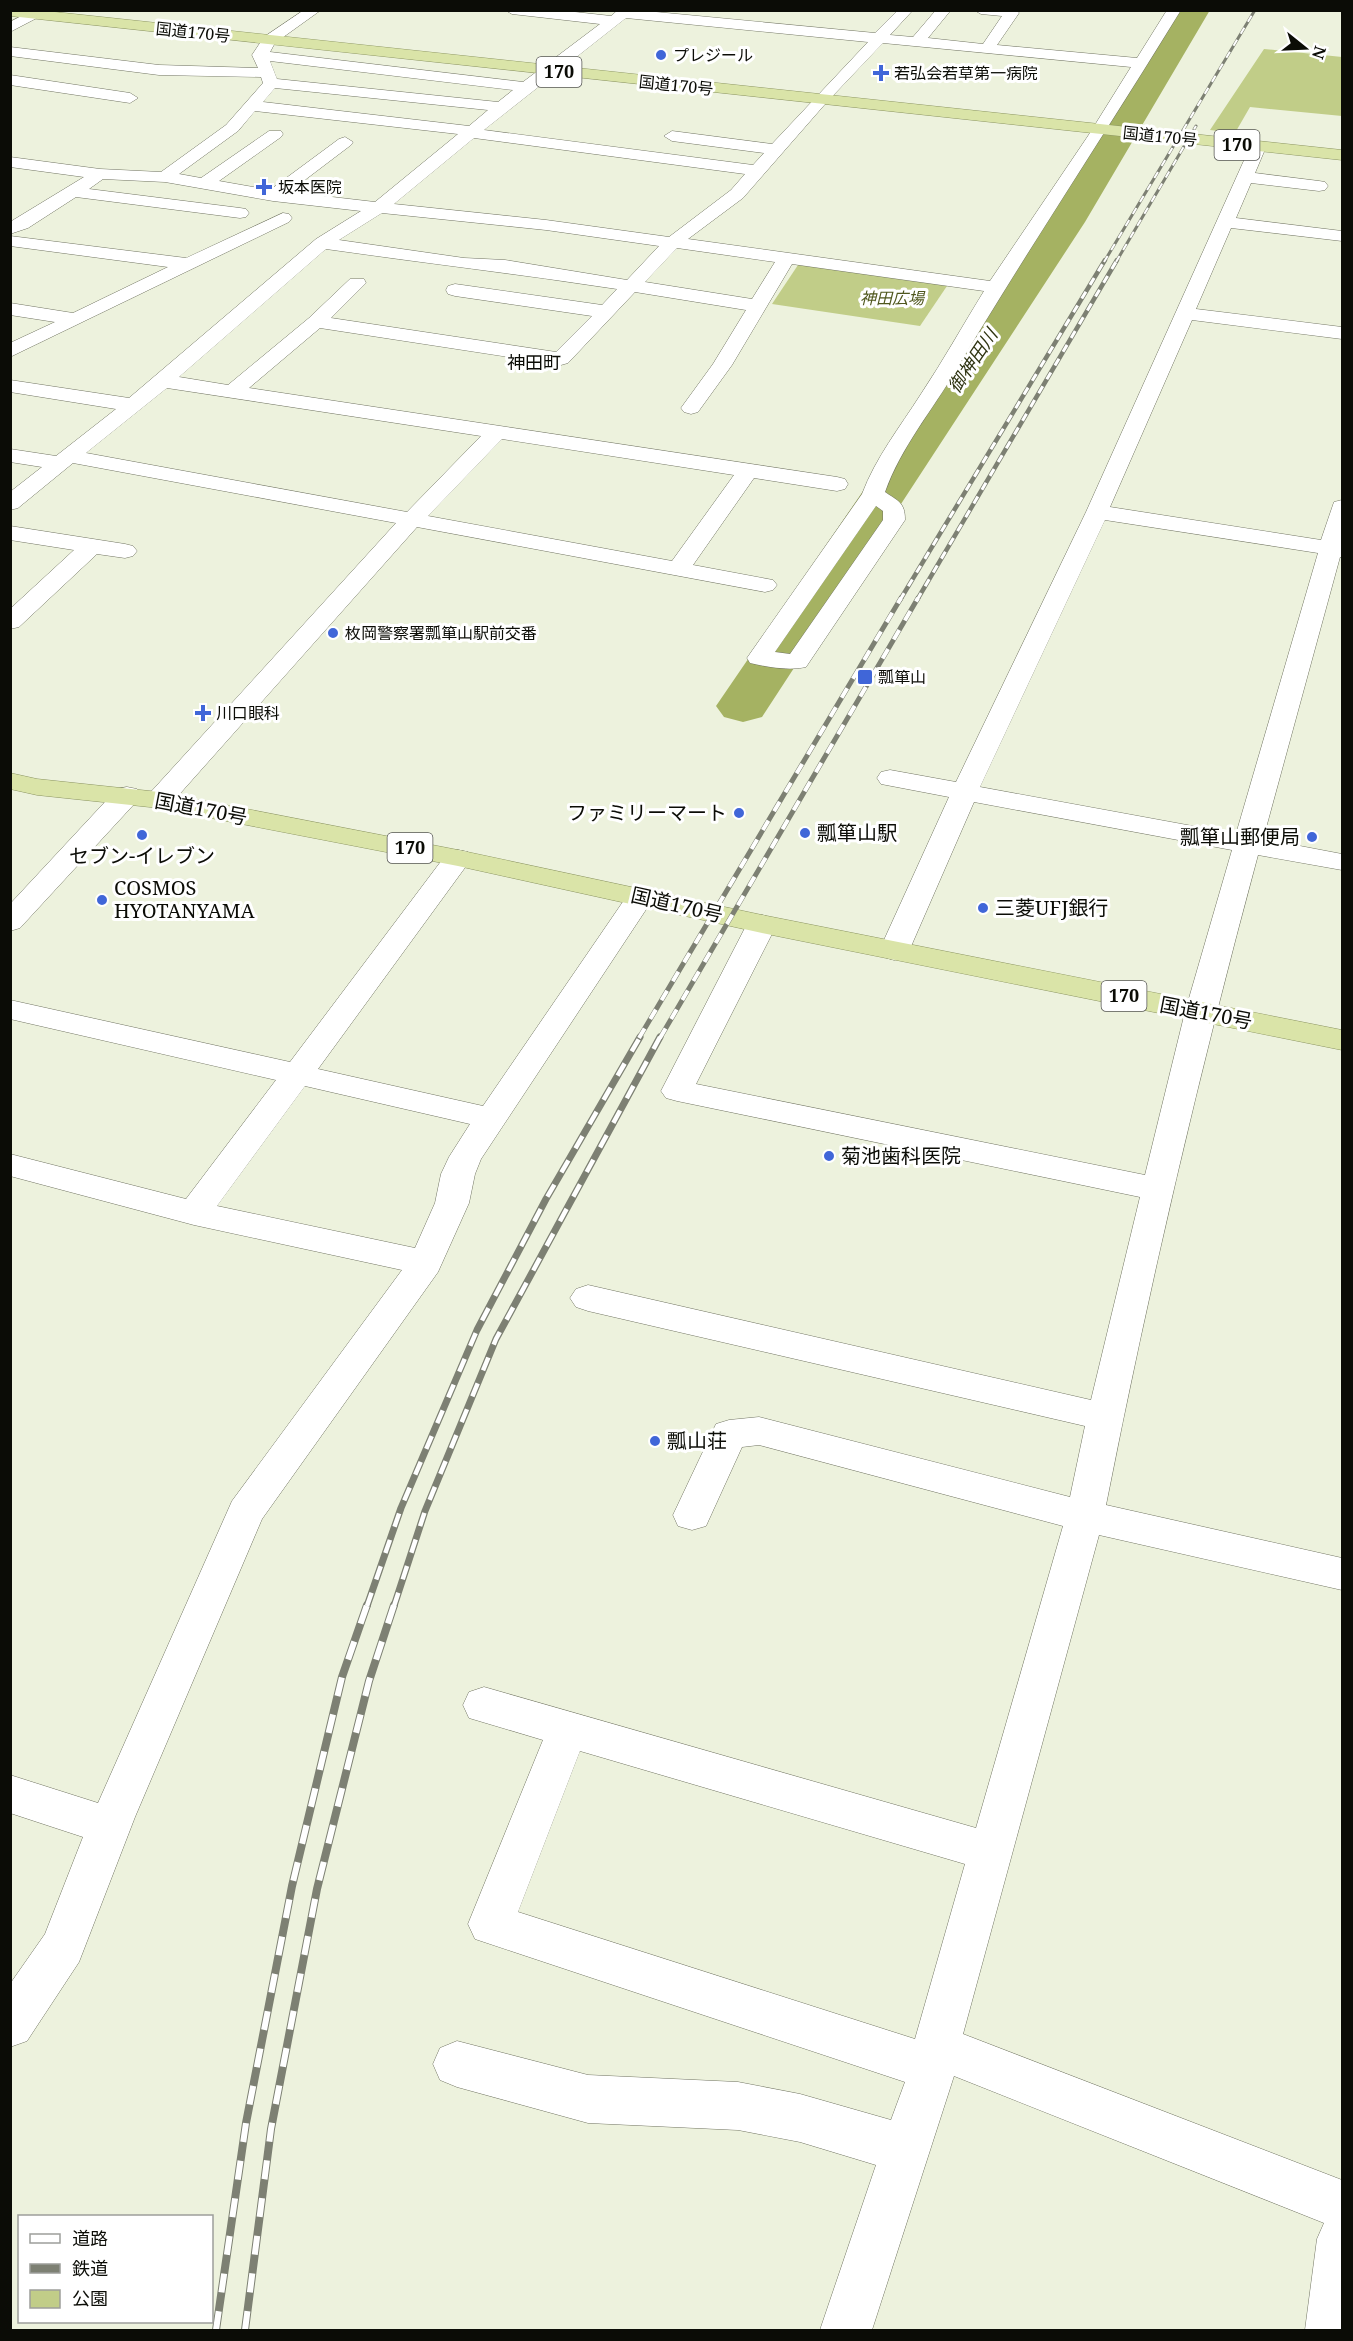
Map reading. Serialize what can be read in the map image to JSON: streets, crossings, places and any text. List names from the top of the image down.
{
  "streets": {
    "highway": ["国道170号", "170"]
  },
  "districts": ["神田町"],
  "water": ["御神田川"],
  "parks": ["神田広場"],
  "places": {
    "other": [
      "プレジール",
      "枚岡警察署瓢箪山駅前交番",
      "ファミリーマート",
      "瓢箪山駅",
      "セブン-イレブン",
      "瓢箪山郵便局",
      "COSMOS HYOTANYAMA",
      "三菱UFJ銀行",
      "菊池歯科医院",
      "瓢山荘"
    ],
    "health": ["若弘会若草第一病院", "坂本医院", "川口眼科"],
    "transit": ["瓢箪山"]
  },
  "legend": ["道路", "鉄道", "公園"],
  "north": "right"
}
